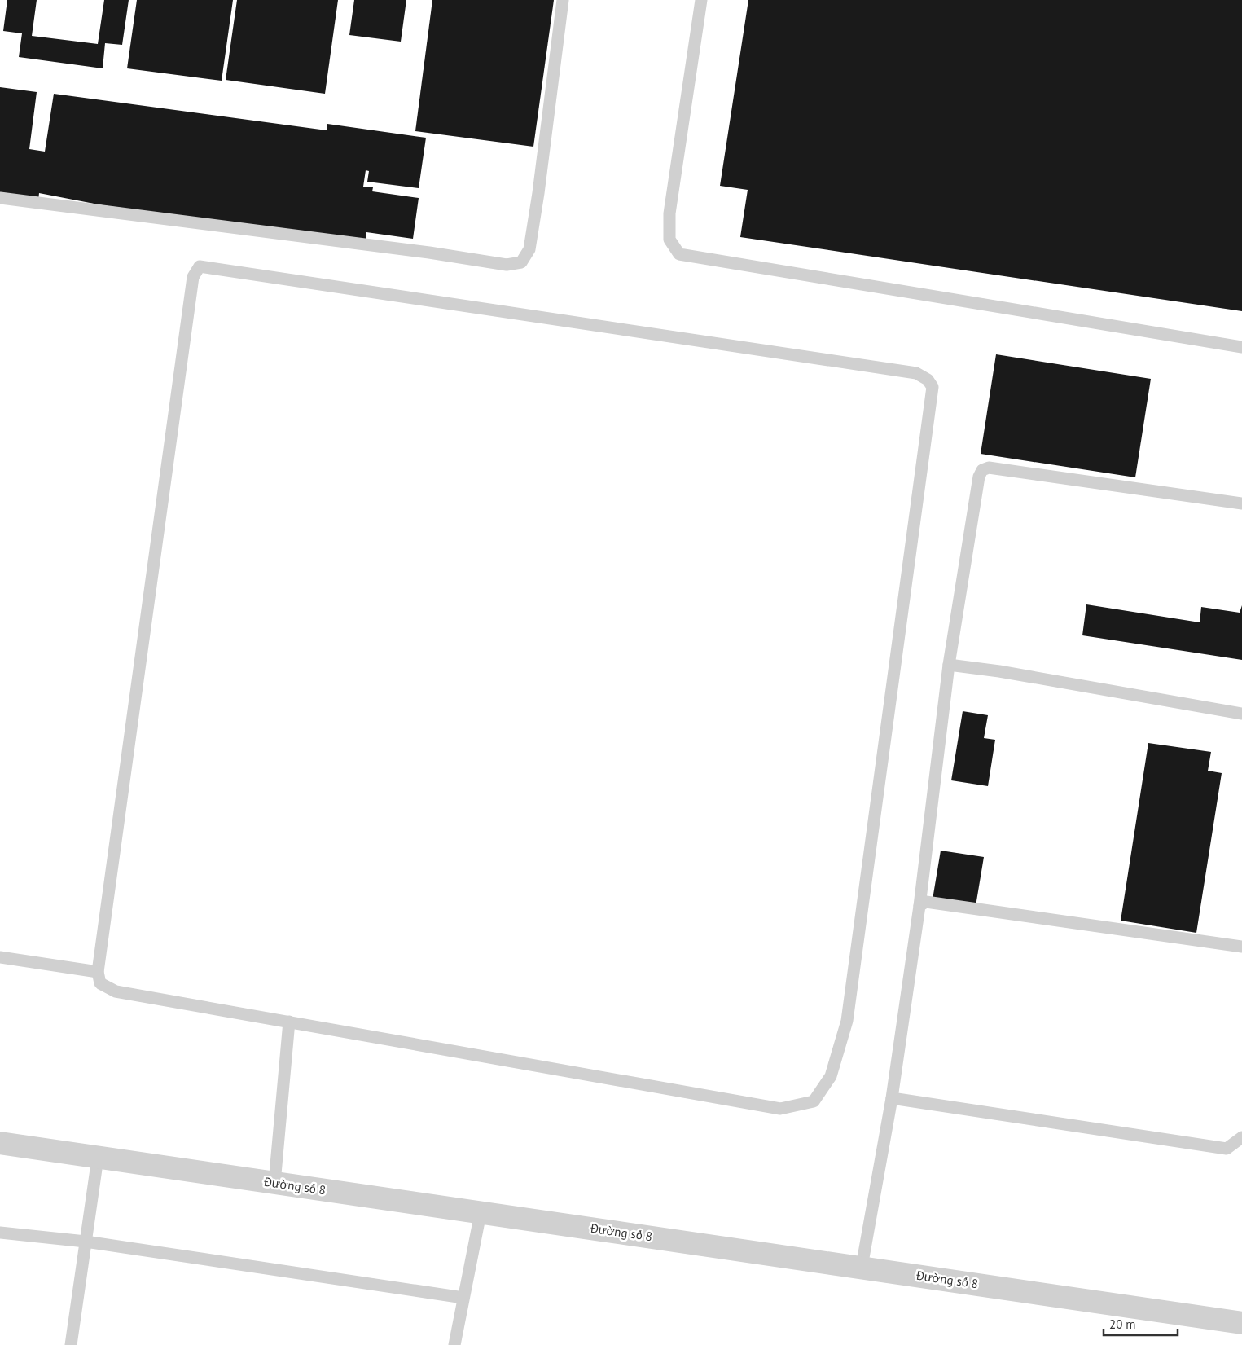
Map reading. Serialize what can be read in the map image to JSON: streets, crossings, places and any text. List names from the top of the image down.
{
  "streets": {
    "street": ["Đường số 8"]
  },
  "scale_bar": "20 m"
}
